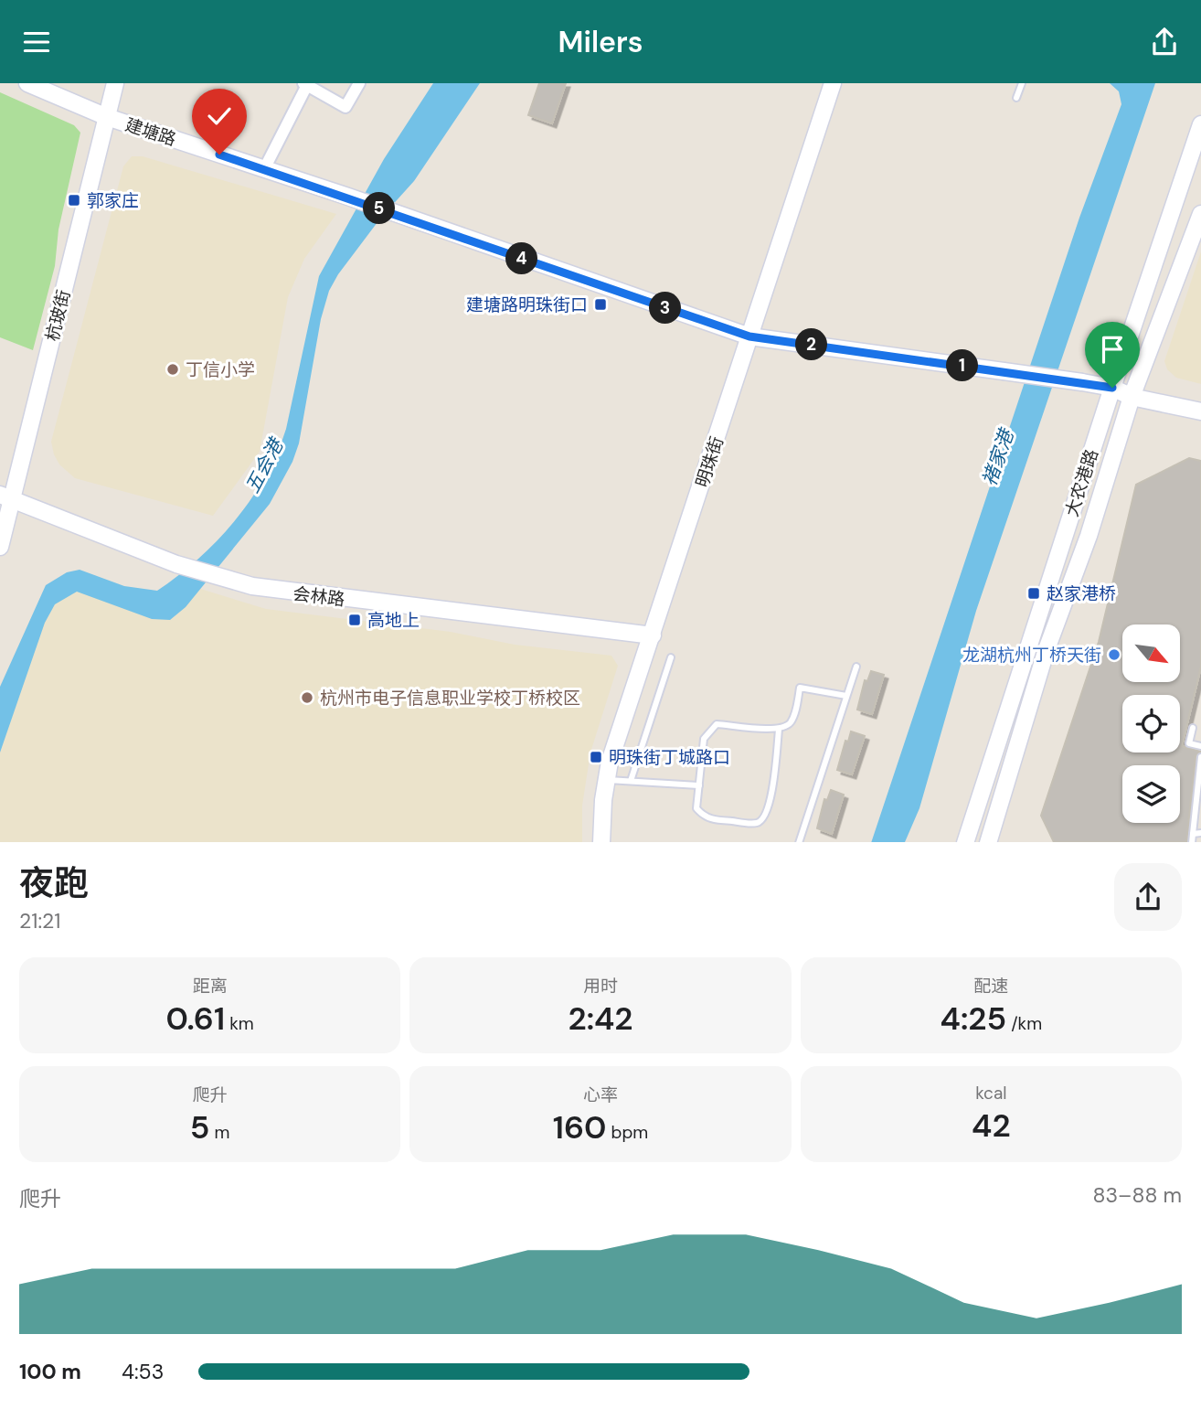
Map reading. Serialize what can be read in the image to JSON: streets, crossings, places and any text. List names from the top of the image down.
{
  "streets": {
    "street": [
      "建塘路",
      "杭玻街",
      "明珠街",
      "大农港路",
      "会林路"
    ]
  },
  "crossings": [
    ["建塘路", "杭玻街"],
    ["建塘路", "明珠街"],
    ["建塘路", "大农港路"],
    ["杭玻街", "会林路"],
    ["明珠街", "会林路"]
  ],
  "water": ["褚家港", "五会港"],
  "places": {
    "transit": [
      "郭家庄",
      "建塘路明珠街口",
      "赵家港桥",
      "高地上",
      "明珠街丁城路口"
    ],
    "other": ["丁信小学", "龙湖杭州丁桥天街", "杭州市电子信息职业学校丁桥校区"]
  },
  "north": "bottom right",
  "page": {
    "header": "Milers",
    "pins": [
      "5",
      "4",
      "3",
      "2",
      "1"
    ],
    "heading": ["夜跑", "21:21"],
    "stats": [
      ["距离", "0.61 km"],
      ["用时", "2:42"],
      ["配速", "4:25 /km"],
      ["爬升", "5 m"],
      ["心率", "160 bpm"],
      ["kcal", "42"]
    ],
    "chart": ["爬升", "83–88 m"],
    "list": [
      {
        "name": "100 m",
        "note": "4:53"
      }
    ]
  }
}
